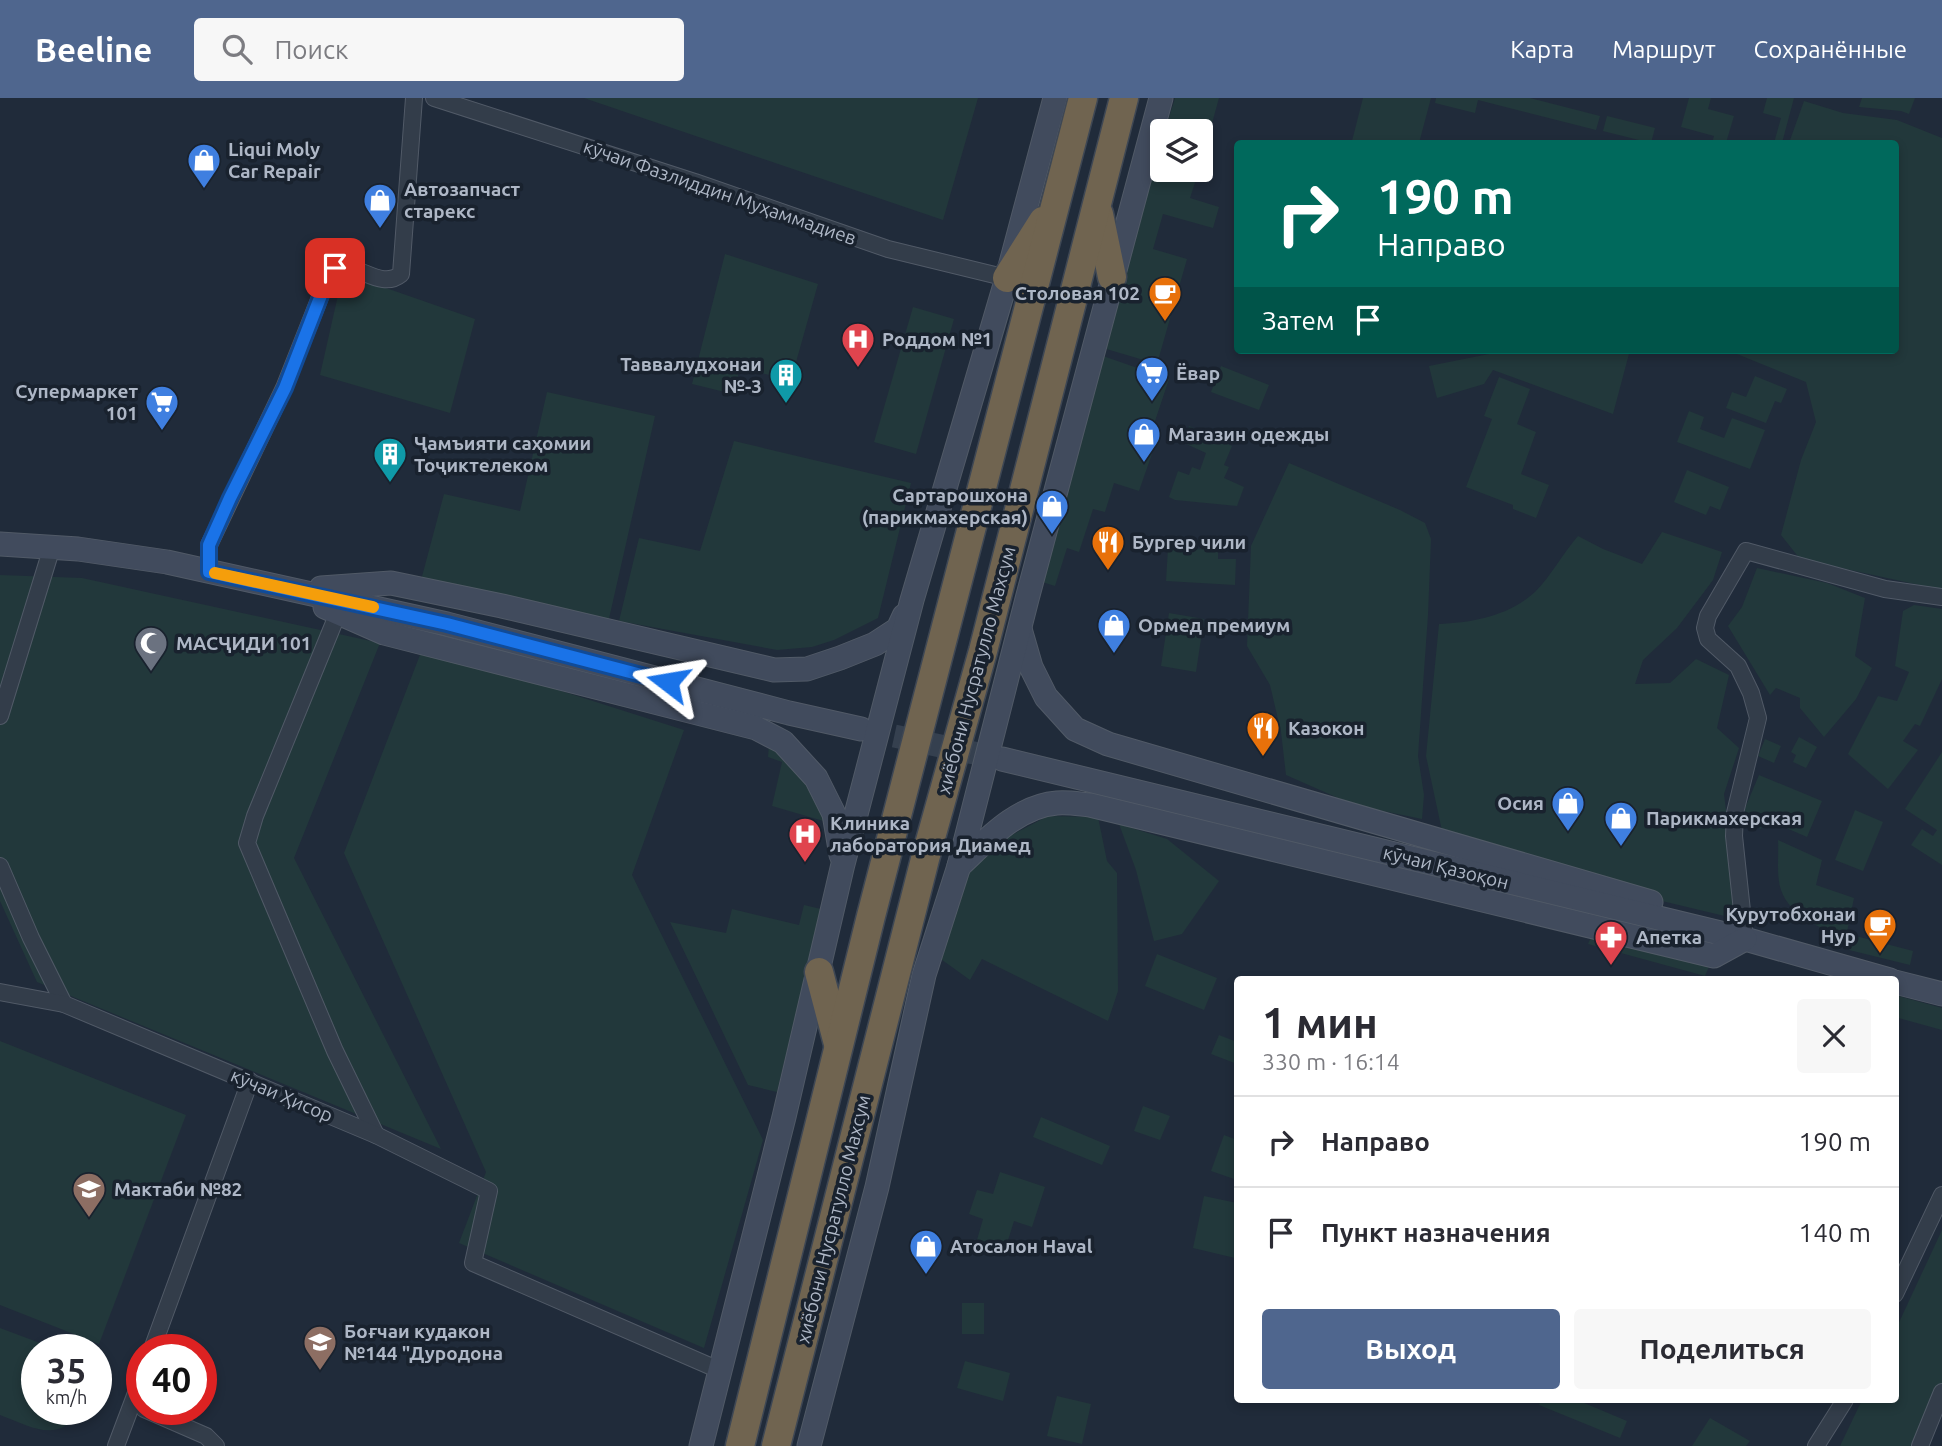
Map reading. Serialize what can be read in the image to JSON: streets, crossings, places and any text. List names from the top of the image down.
{
  "streets": {
    "highway": ["хиёбони Нусратулло Махсум"],
    "street": ["кӯчаи Фазлиддин Муҳаммадиев", "кӯчаи Қазоқон", "кӯчаи Ҳисор"]
  },
  "places": {
    "shop": [
      "Liqui Moly Car Repair",
      "Автозапчаст старекс",
      "Магазин одежды",
      "Сартарошхона (парикмахерская)",
      "Ормед премиум",
      "Осия",
      "Парикмахерская",
      "Атосалон Haval"
    ],
    "cafe": ["Столовая 102", "Курутобхонаи Нур"],
    "hospital": ["Роддом №1", "Клиника лаборатория Диамед"],
    "supermarket": ["Ёвар", "Супермаркет 101"],
    "building": ["Таввалудхонаи №-3", "Ҷамъияти саҳомии Тоҷиктелеком"],
    "restaurant": ["Бургер чили", "Казокон"],
    "mosque": ["МАСҶИДИ 101"],
    "pharmacy": ["Апетка"],
    "school or university": ["Мактаби №82", "Боғчаи кудакон №144 \"Дуродона"]
  },
  "page": {
    "header": "Beeline",
    "search": "Поиск",
    "nav": ["Карта", "Маршрут", "Сохранённые"],
    "turn": ["190 m", "Направо"],
    "then": "Затем",
    "heading": ["1 мин", "330 m · 16:14"],
    "list": [
      {
        "name": "Направо",
        "value": "190 m"
      },
      {
        "name": "Пункт назначения",
        "value": "140 m"
      }
    ],
    "buttons": ["Выход", "Поделиться"],
    "speed": "35 km/h",
    "limit": "40"
  }
}
